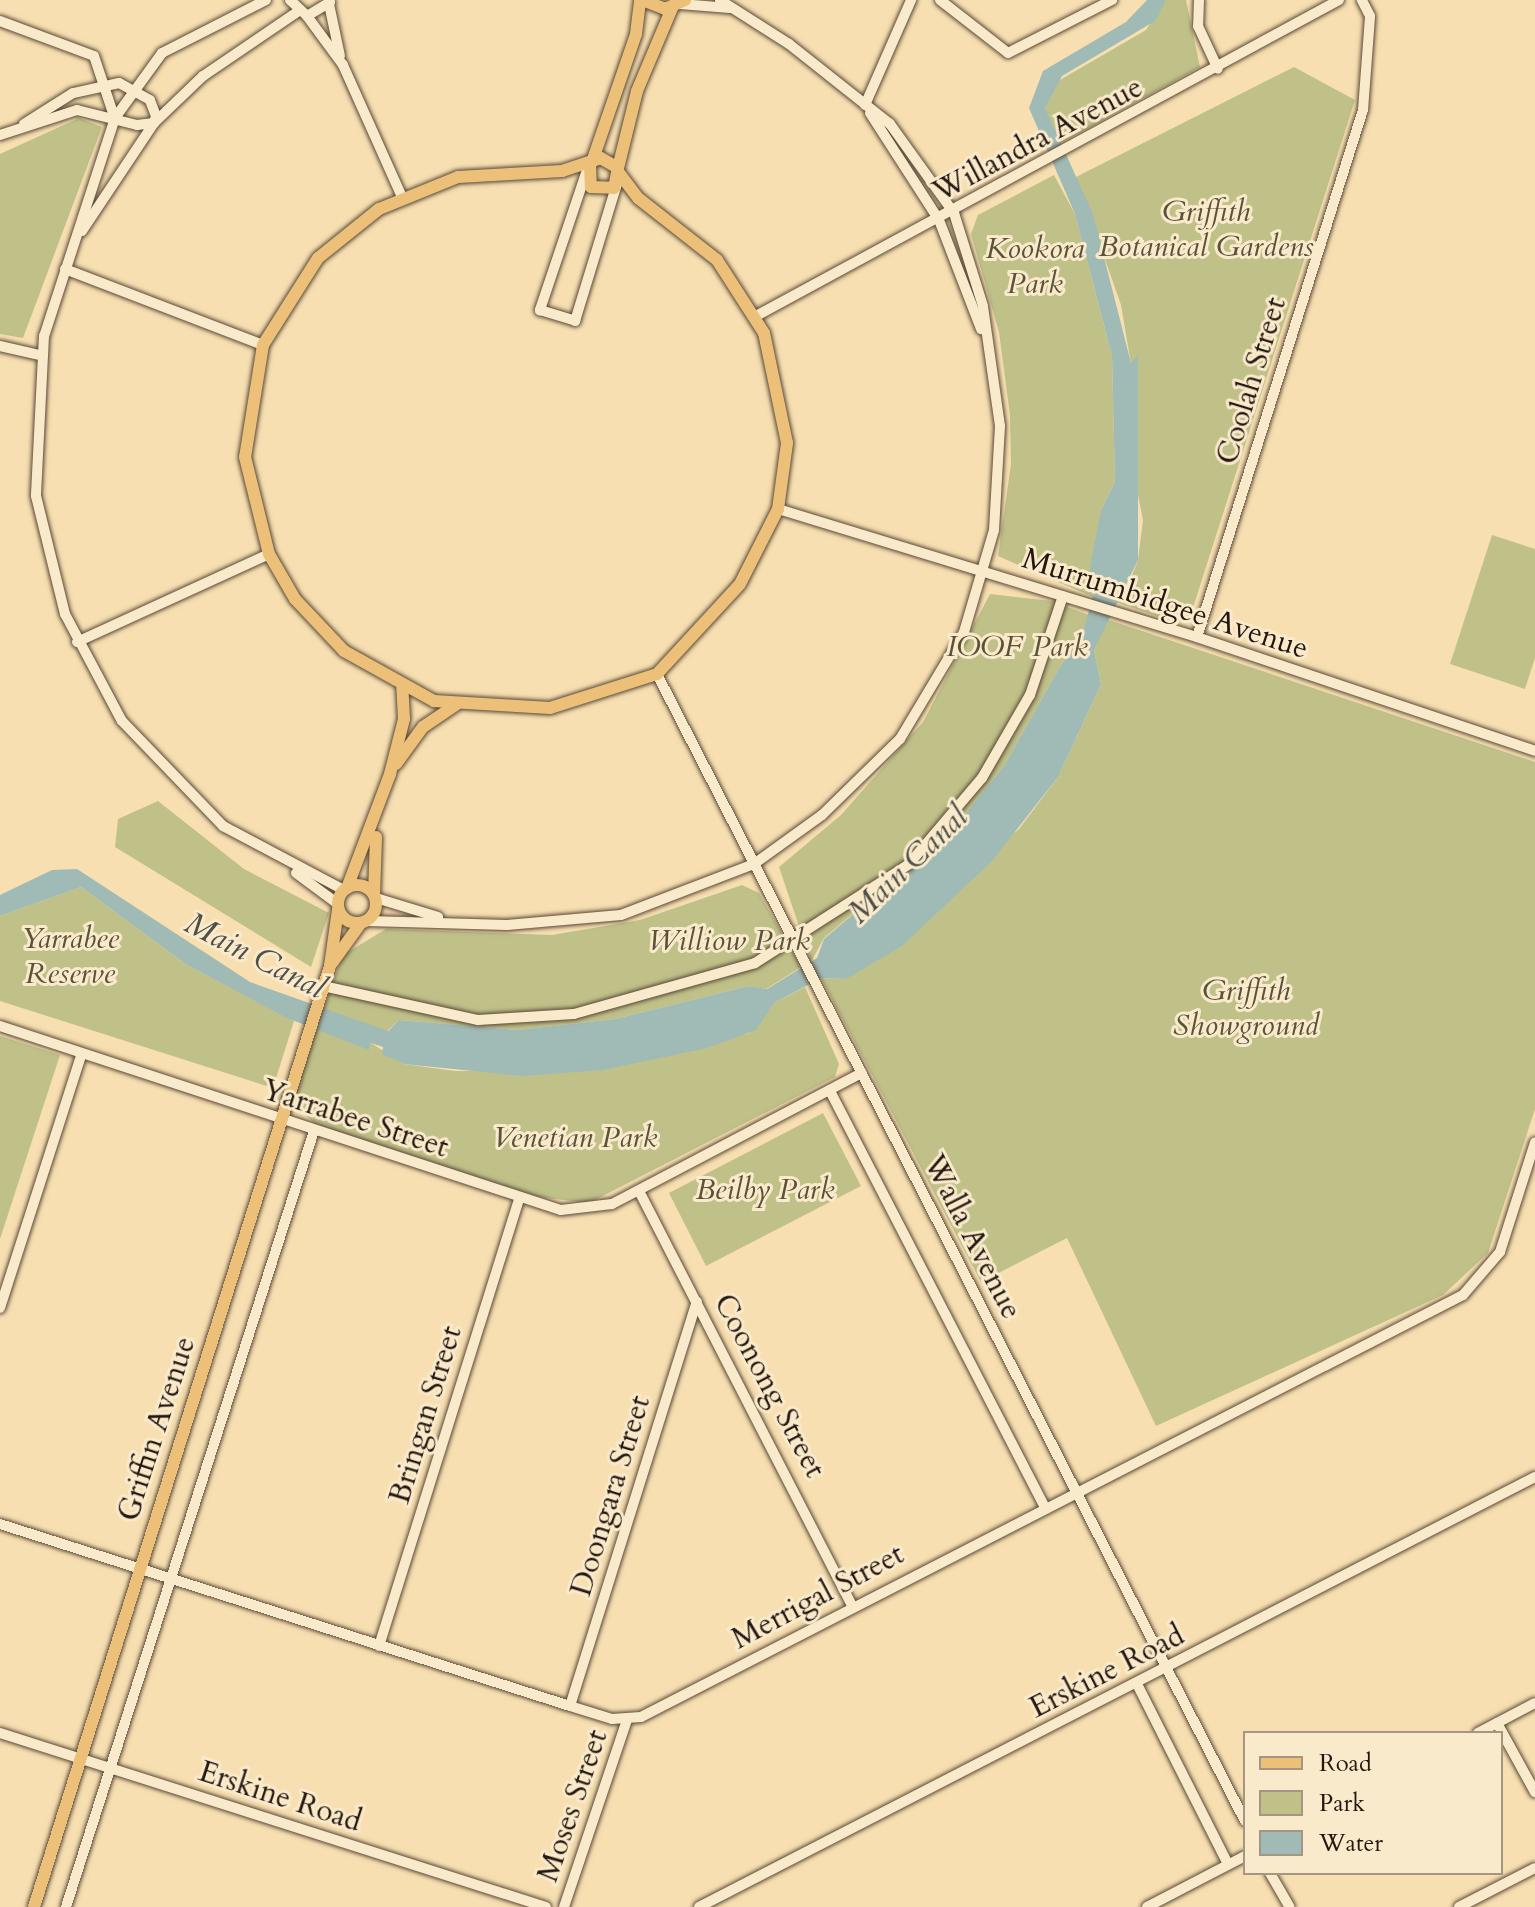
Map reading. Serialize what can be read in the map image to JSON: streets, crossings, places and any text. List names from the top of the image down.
{
  "streets": {
    "main road": ["Griffin Avenue"],
    "street": [
      "Willandra Avenue",
      "Coolah Street",
      "Murrumbidgee Avenue",
      "Yarrabee Street",
      "Walla Avenue",
      "Coonong Street",
      "Bringan Street",
      "Doongara Street",
      "Merrigal Street",
      "Erskine Road",
      "Moses Street"
    ]
  },
  "crossings": [
    ["Coolah Street", "Murrumbidgee Avenue"],
    ["Yarrabee Street", "Walla Avenue"],
    ["Yarrabee Street", "Coonong Street"],
    ["Yarrabee Street", "Bringan Street"],
    ["Yarrabee Street", "Griffin Avenue"],
    ["Walla Avenue", "Merrigal Street"],
    ["Walla Avenue", "Erskine Road"],
    ["Coonong Street", "Doongara Street"],
    ["Coonong Street", "Merrigal Street"],
    ["Griffin Avenue", "Erskine Road"],
    ["Merrigal Street", "Moses Street"]
  ],
  "water": ["Main Canal"],
  "parks": [
    "Griffith Botanical Gardens",
    "Kookora Park",
    "IOOF Park",
    "Yarrabee Reserve",
    "Williow Park",
    "Griffith Showground",
    "Venetian Park",
    "Beilby Park"
  ],
  "legend": ["Road", "Park", "Water"]
}
